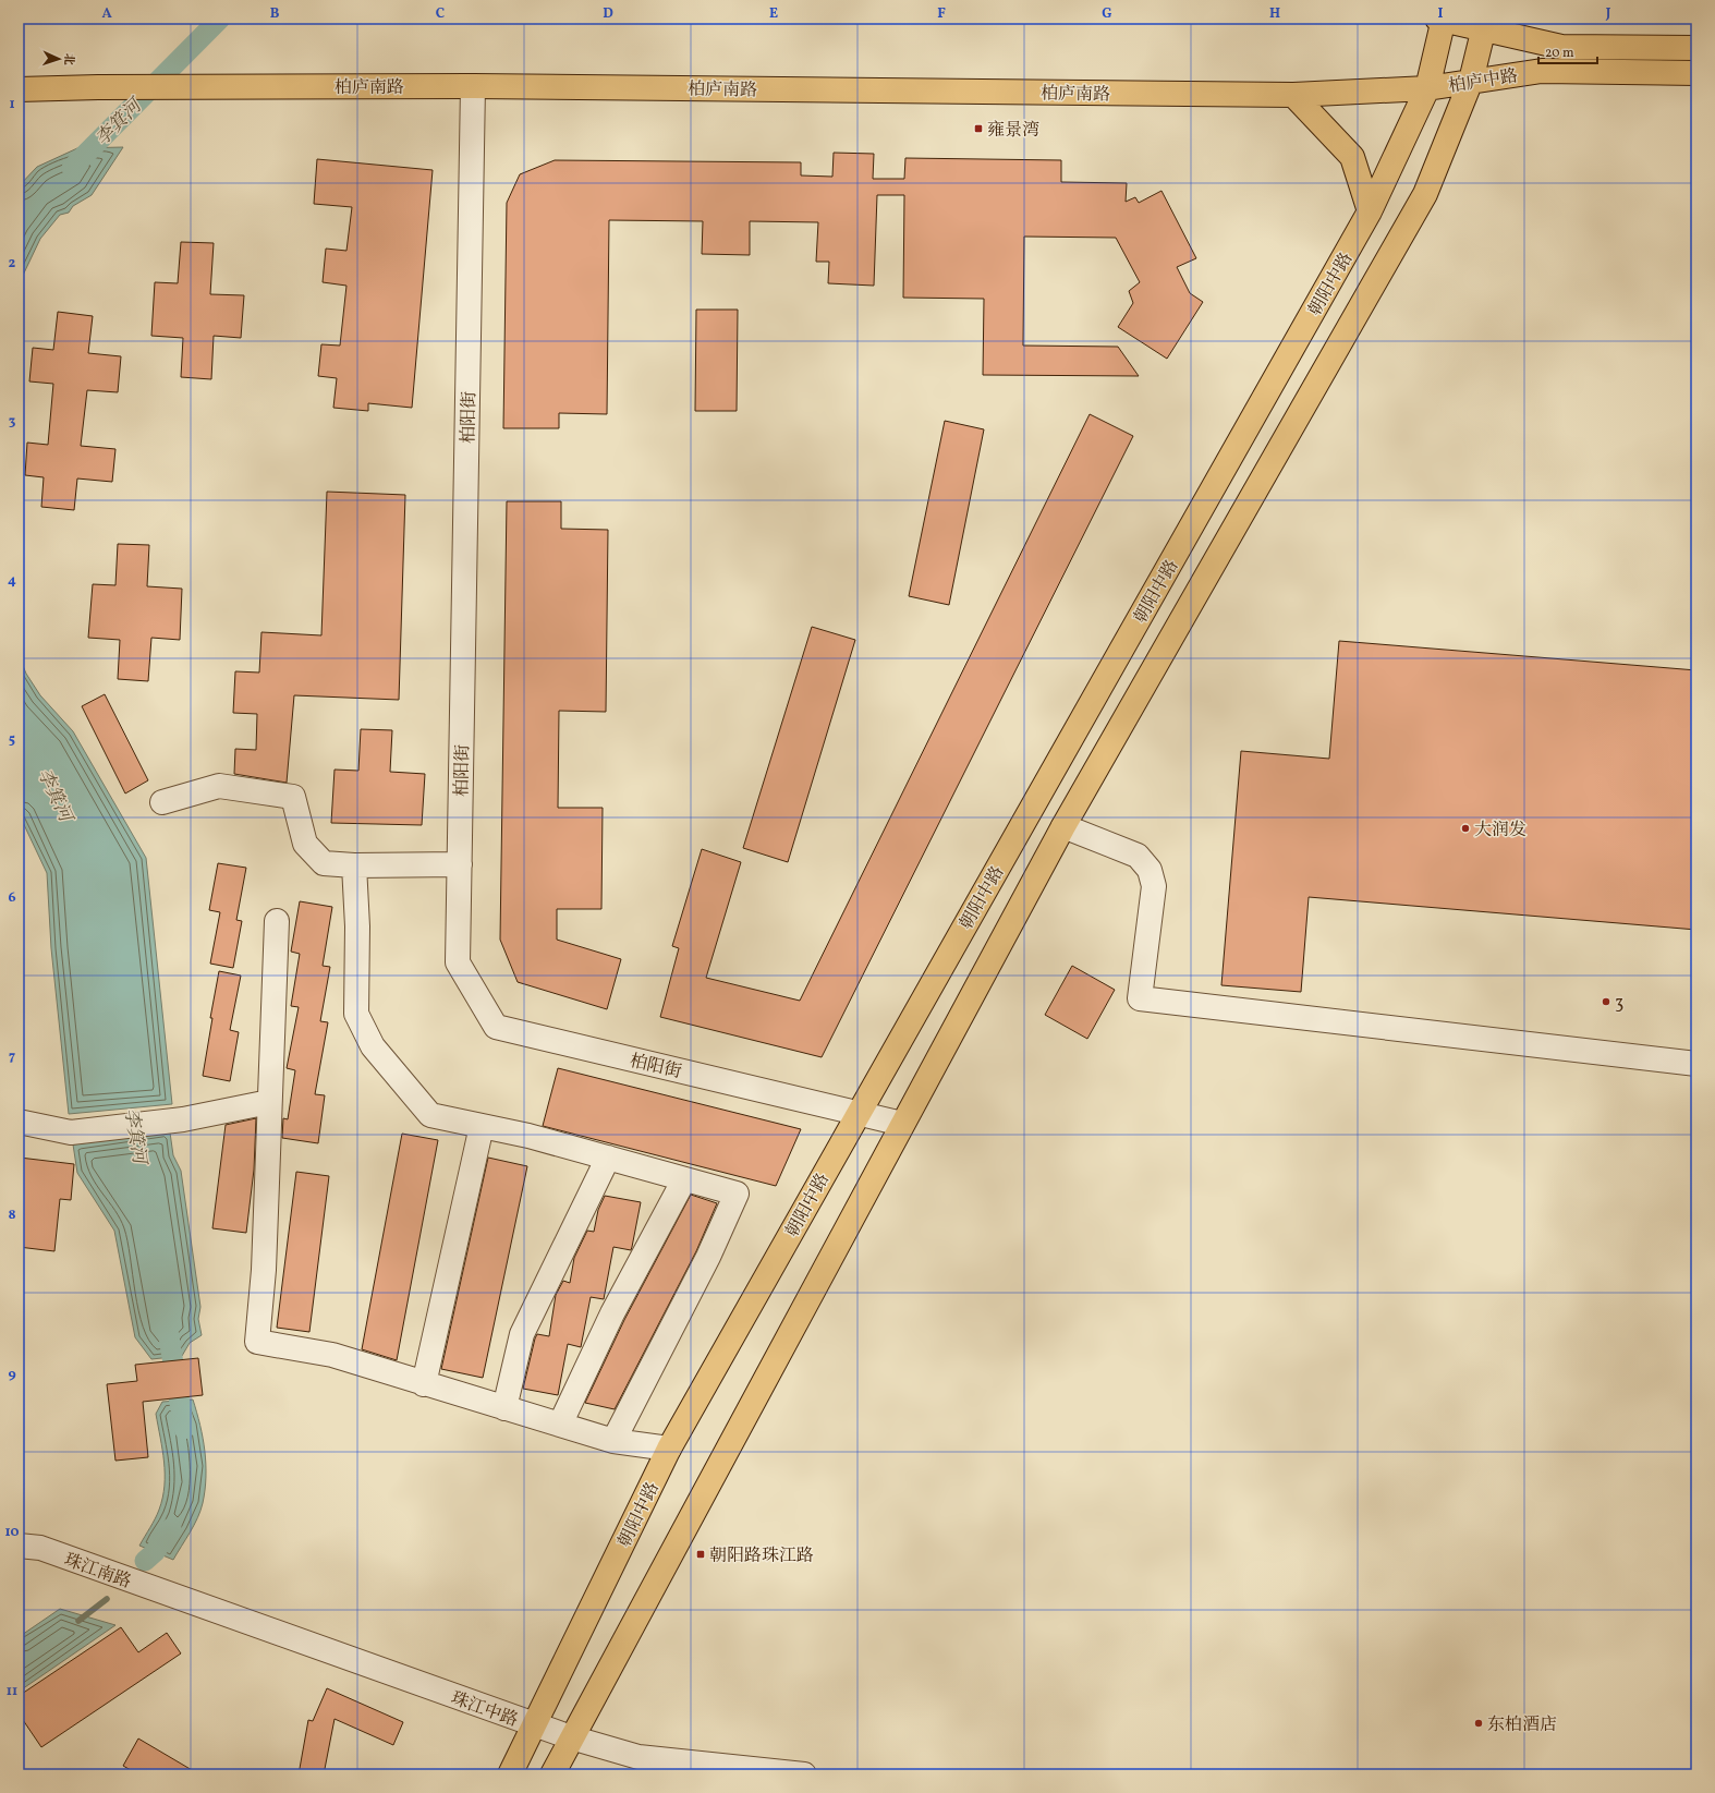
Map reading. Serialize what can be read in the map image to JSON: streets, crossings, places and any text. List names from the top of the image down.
{
  "streets": {
    "main road": ["柏庐中路", "柏庐南路", "朝阳中路"],
    "street": ["柏阳街", "珠江南路", "珠江中路"]
  },
  "crossings": [
    ["柏庐中路", "柏庐南路"],
    ["柏庐中路", "朝阳中路"],
    ["柏庐南路", "朝阳中路"],
    ["柏庐南路", "柏阳街"],
    ["朝阳中路", "柏阳街"],
    ["朝阳中路", "珠江中路"],
    ["珠江南路", "珠江中路"]
  ],
  "water": ["李箕河"],
  "places": {
    "transit": ["雍景湾", "朝阳路珠江路"],
    "other": ["大润发", "3", "东柏酒店"]
  },
  "scale_bar": "20 m",
  "north": "right",
  "grid": {
    "columns": [
      "A",
      "B",
      "C",
      "D",
      "E",
      "F",
      "G",
      "H",
      "I",
      "J"
    ],
    "rows": [
      "1",
      "2",
      "3",
      "4",
      "5",
      "6",
      "7",
      "8",
      "9",
      "10",
      "11"
    ]
  }
}
